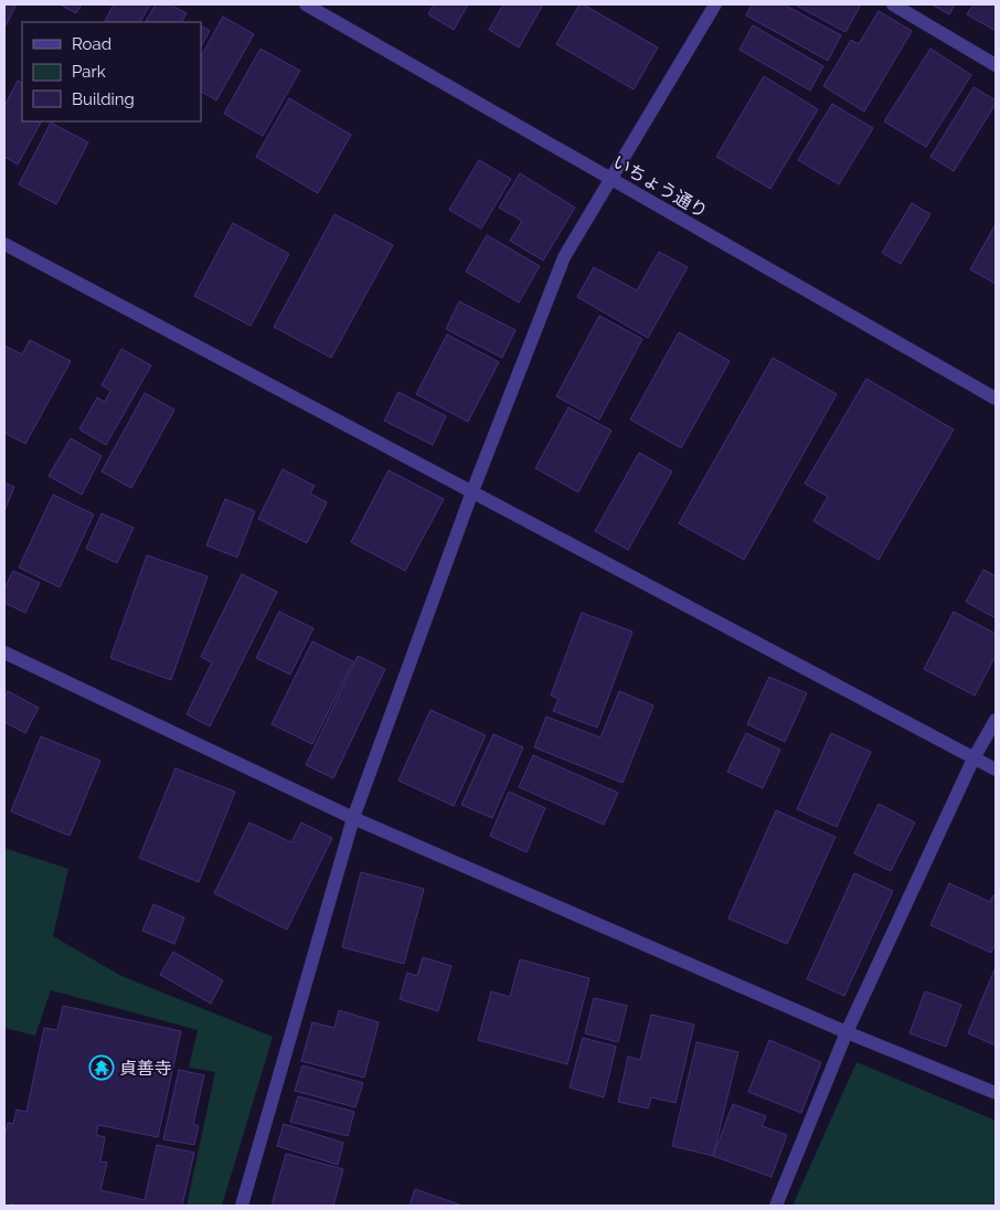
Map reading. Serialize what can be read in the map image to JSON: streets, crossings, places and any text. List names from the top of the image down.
{
  "streets": {
    "street": ["いちょう通り"]
  },
  "places": {
    "temple": ["貞善寺"]
  },
  "legend": ["Road", "Park", "Building"]
}
